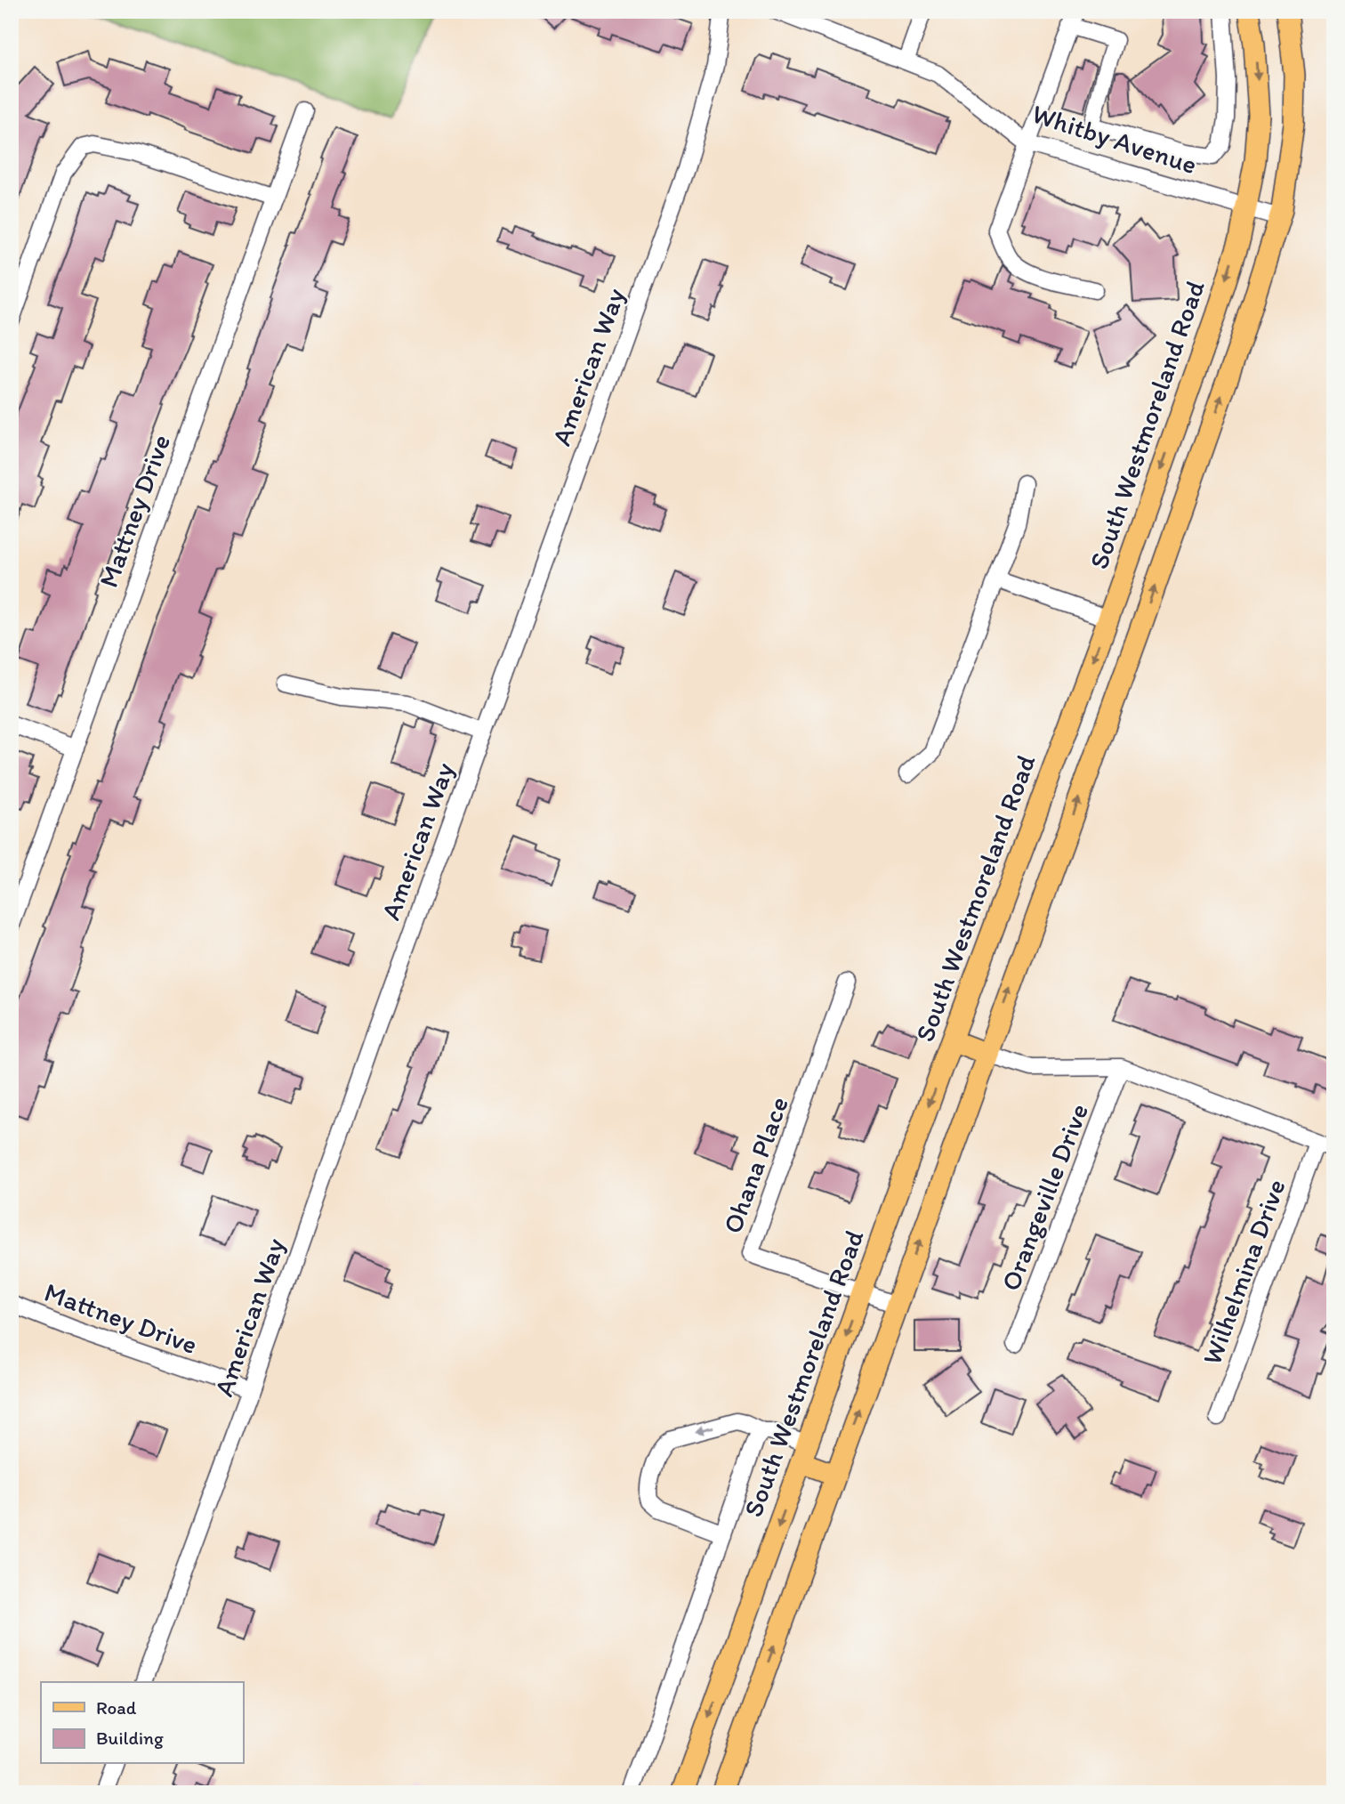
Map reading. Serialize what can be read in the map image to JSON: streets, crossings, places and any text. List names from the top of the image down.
{
  "streets": {
    "main road": ["South Westmoreland Road"],
    "street": [
      "Whitby Avenue",
      "American Way",
      "Mattney Drive",
      "Ohana Place",
      "Orangeville Drive",
      "Wilhelmina Drive"
    ]
  },
  "crossings": [
    ["Whitby Avenue", "South Westmoreland Road"],
    ["American Way", "Mattney Drive"],
    ["South Westmoreland Road", "Ohana Place"]
  ],
  "legend": ["Road", "Building"]
}
